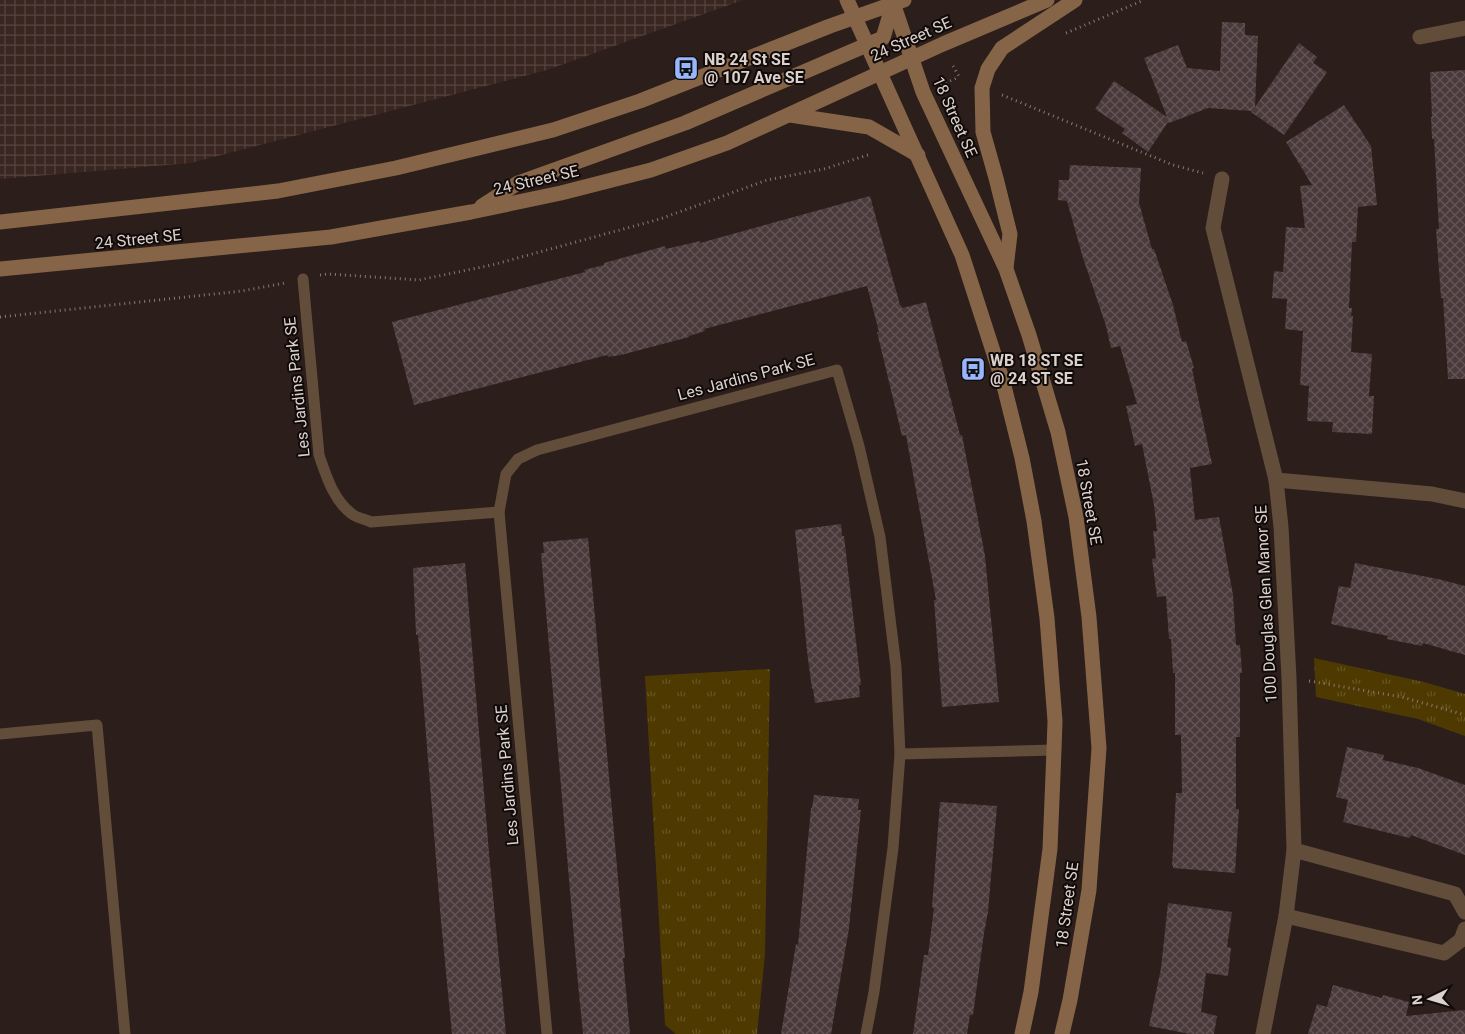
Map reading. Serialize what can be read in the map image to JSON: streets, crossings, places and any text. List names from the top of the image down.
{
  "streets": {
    "main road": ["24 Street SE", "18 Street SE"],
    "street": ["100 Douglas Glen Manor SE"],
    "lane": ["Les Jardins Park SE"]
  },
  "crossings": [
    ["24 Street SE", "18 Street SE"]
  ],
  "places": {
    "bus stop": ["NB 24 St SE @ 107 Ave SE", "WB 18 ST SE @ 24 ST SE"]
  },
  "north": "left"
}
